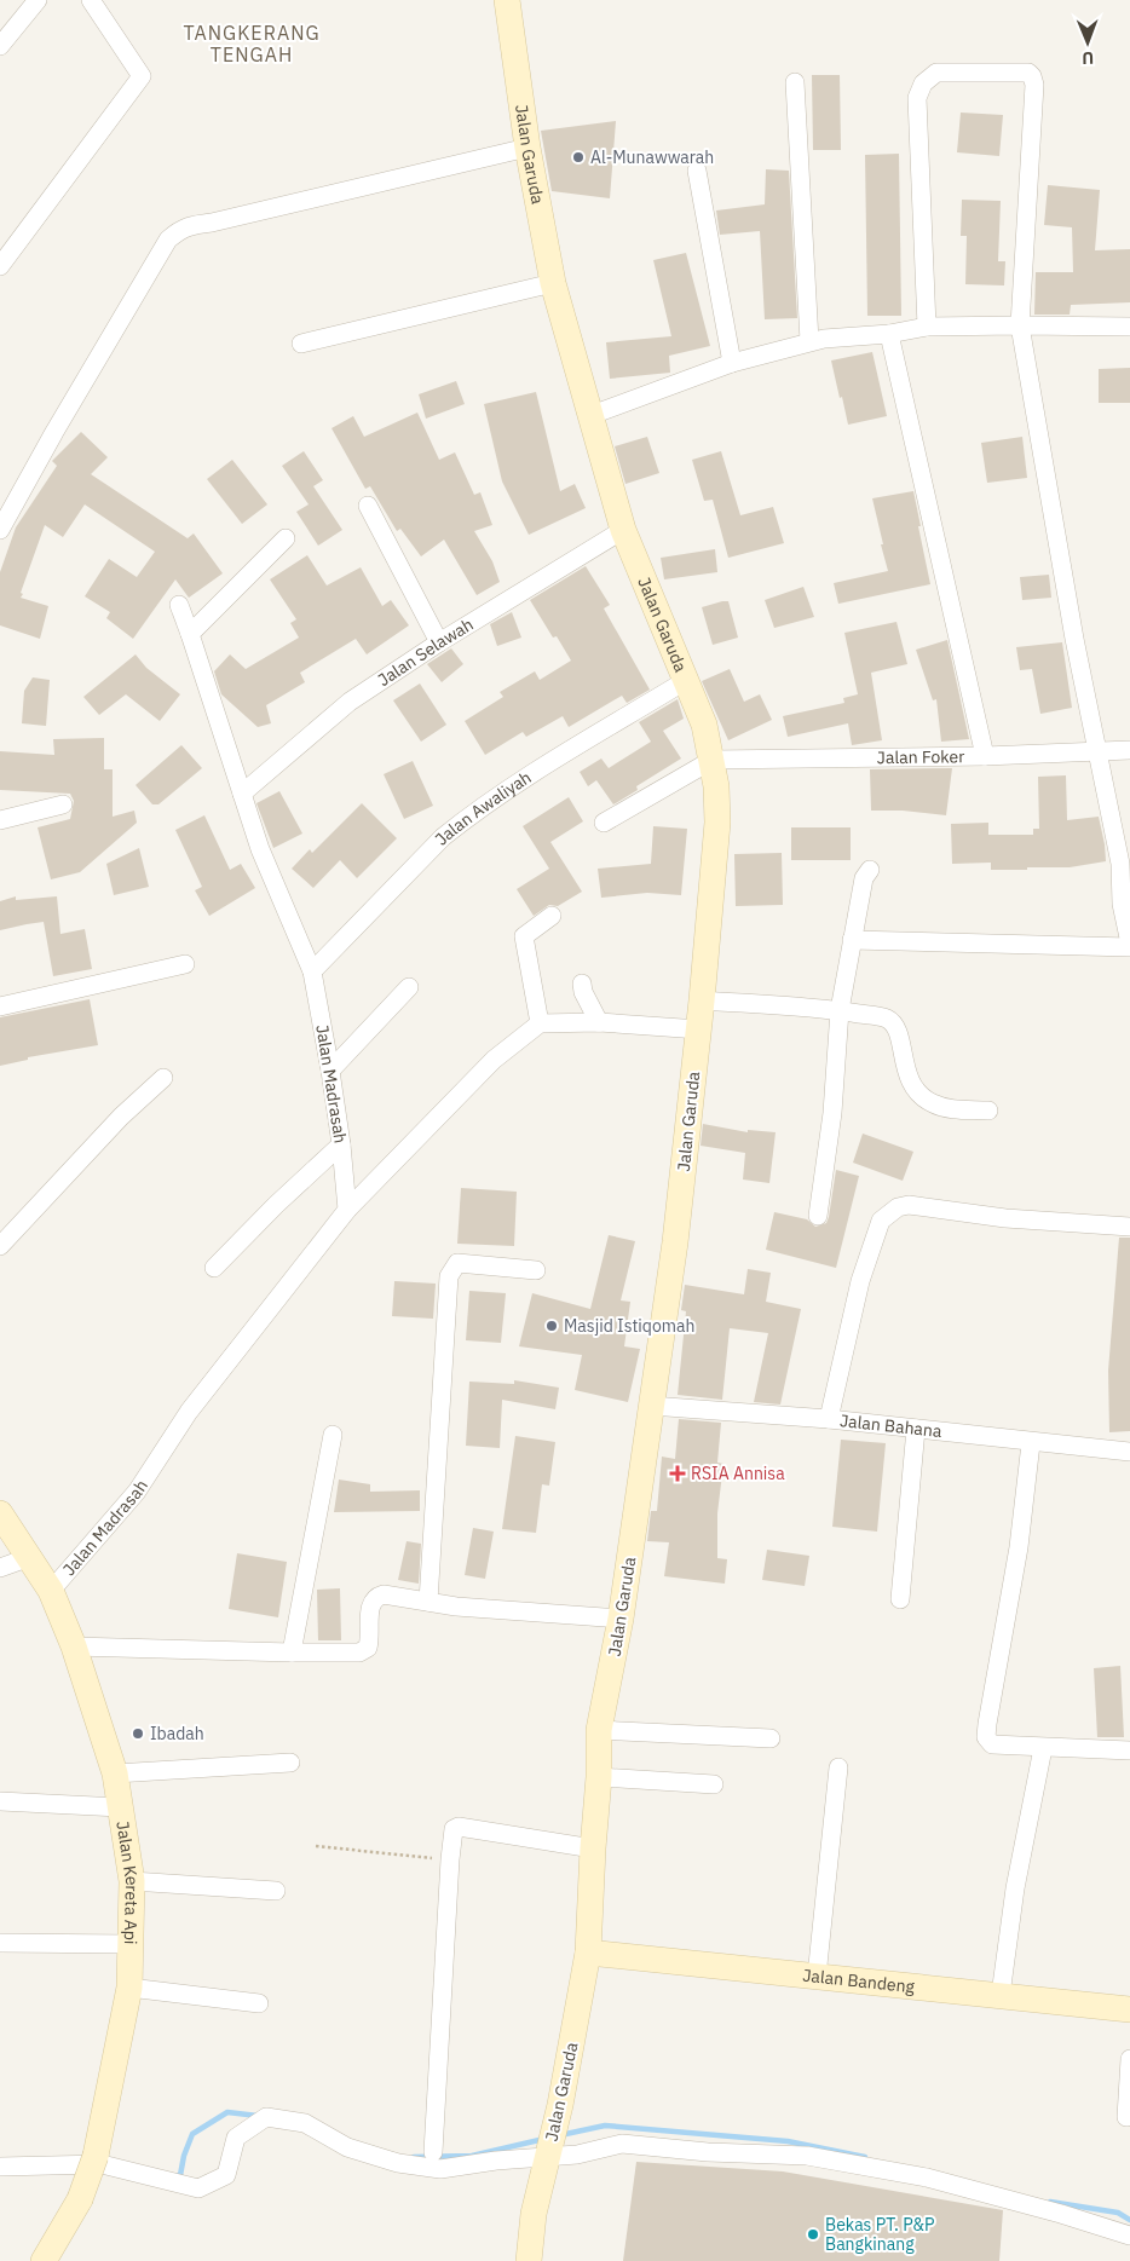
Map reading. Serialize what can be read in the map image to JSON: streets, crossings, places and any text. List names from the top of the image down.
{
  "streets": {
    "street": [
      "Jalan Garuda",
      "Jalan Selawah",
      "Jalan Foker",
      "Jalan Awaliyah",
      "Jalan Madrasah",
      "Jalan Bahana",
      "Jalan Kereta Api",
      "Jalan Bandeng"
    ]
  },
  "crossings": [
    ["Jalan Garuda", "Jalan Selawah"],
    ["Jalan Garuda", "Jalan Foker"],
    ["Jalan Garuda", "Jalan Awaliyah"],
    ["Jalan Garuda", "Jalan Bahana"],
    ["Jalan Garuda", "Jalan Bandeng"],
    ["Jalan Selawah", "Jalan Madrasah"],
    ["Jalan Awaliyah", "Jalan Madrasah"],
    ["Jalan Madrasah", "Jalan Kereta Api"]
  ],
  "districts": ["TANGKERANG TENGAH"],
  "places": {
    "other": [
      "Al-Munawwarah",
      "Masjid Istiqomah",
      "Ibadah",
      "Bekas PT. P&P Bangkinang"
    ],
    "health": ["RSIA Annisa"]
  },
  "north": "bottom"
}
